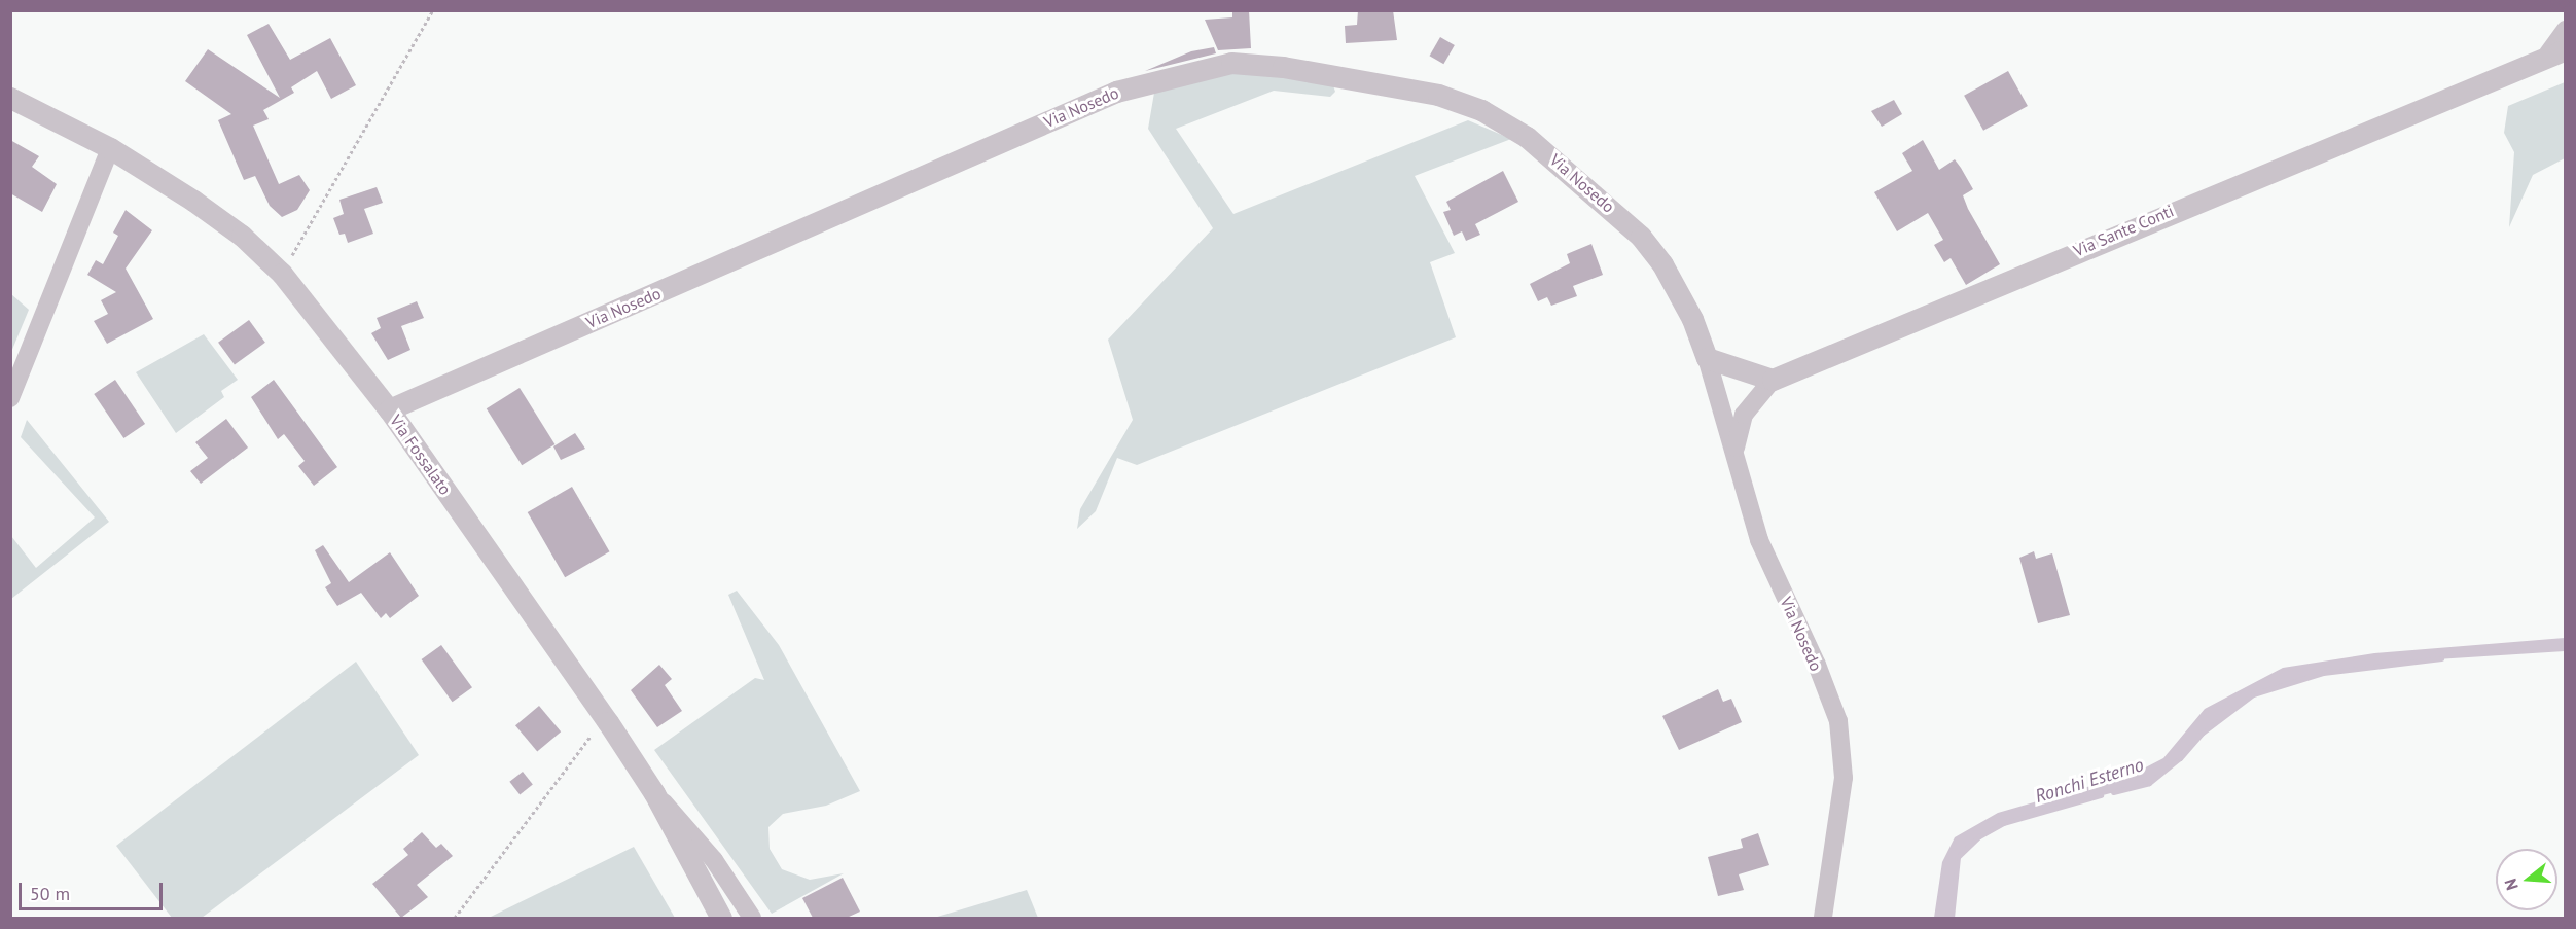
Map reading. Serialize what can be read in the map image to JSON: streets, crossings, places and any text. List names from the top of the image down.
{
  "streets": {
    "street": ["Via Nosedo", "Via Sante Conti", "Via Fossalato"]
  },
  "crossings": [
    ["Via Nosedo", "Via Sante Conti"],
    ["Via Nosedo", "Via Fossalato"]
  ],
  "water": ["Ronchi Esterno"],
  "scale_bar": "50 m",
  "north": "left"
}
